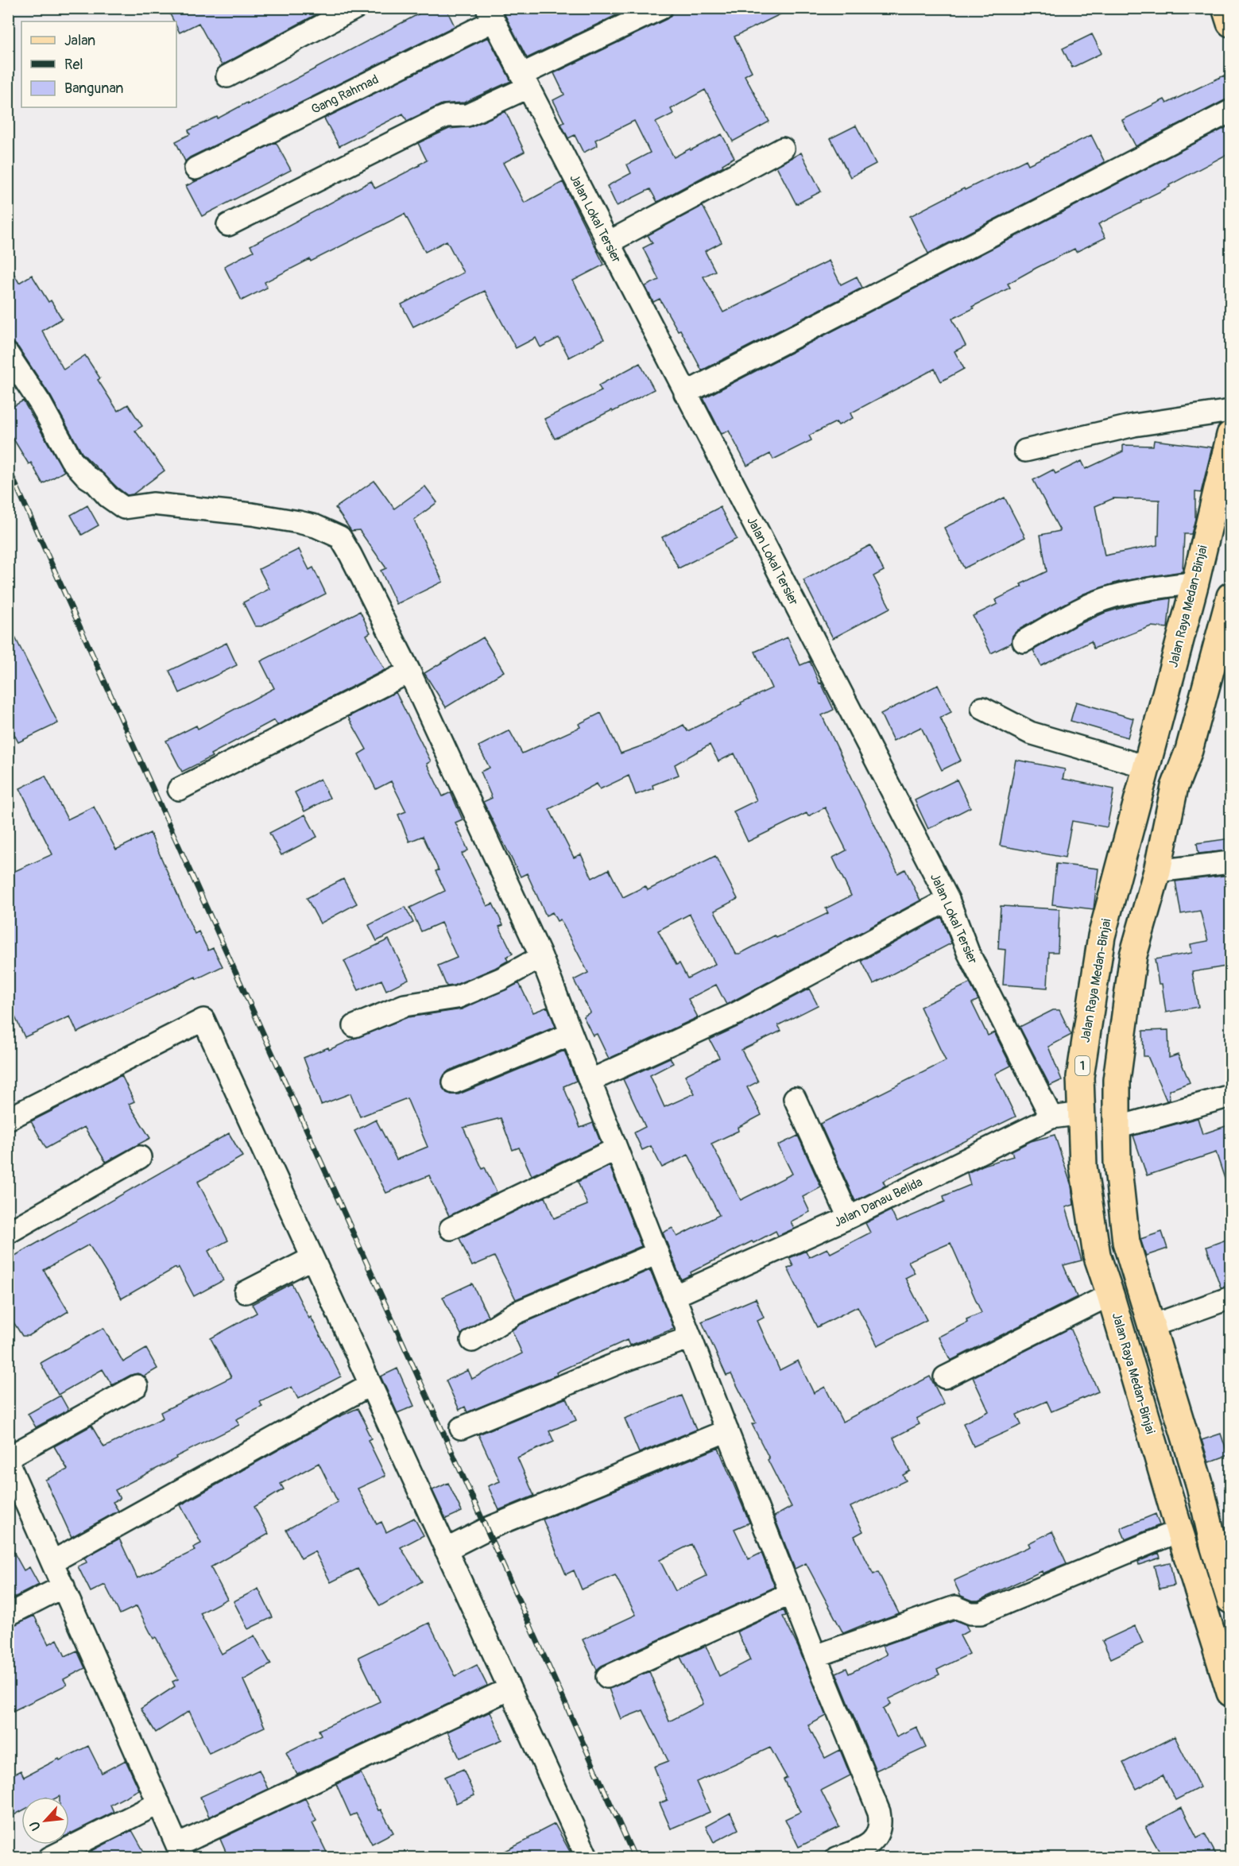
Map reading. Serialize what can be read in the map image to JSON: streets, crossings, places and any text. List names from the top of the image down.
{
  "streets": {
    "main road": ["Jalan Raya Medan-Binjai", "1"],
    "street": ["Gang Rahmad", "Jalan Lokal Tersier", "Jalan Danau Belida"]
  },
  "crossings": [
    ["Gang Rahmad", "Jalan Lokal Tersier"],
    ["Jalan Lokal Tersier", "Jalan Danau Belida"],
    ["Jalan Raya Medan-Binjai", "Jalan Danau Belida"]
  ],
  "legend": ["Jalan", "Rel", "Bangunan"],
  "north": "bottom left"
}
